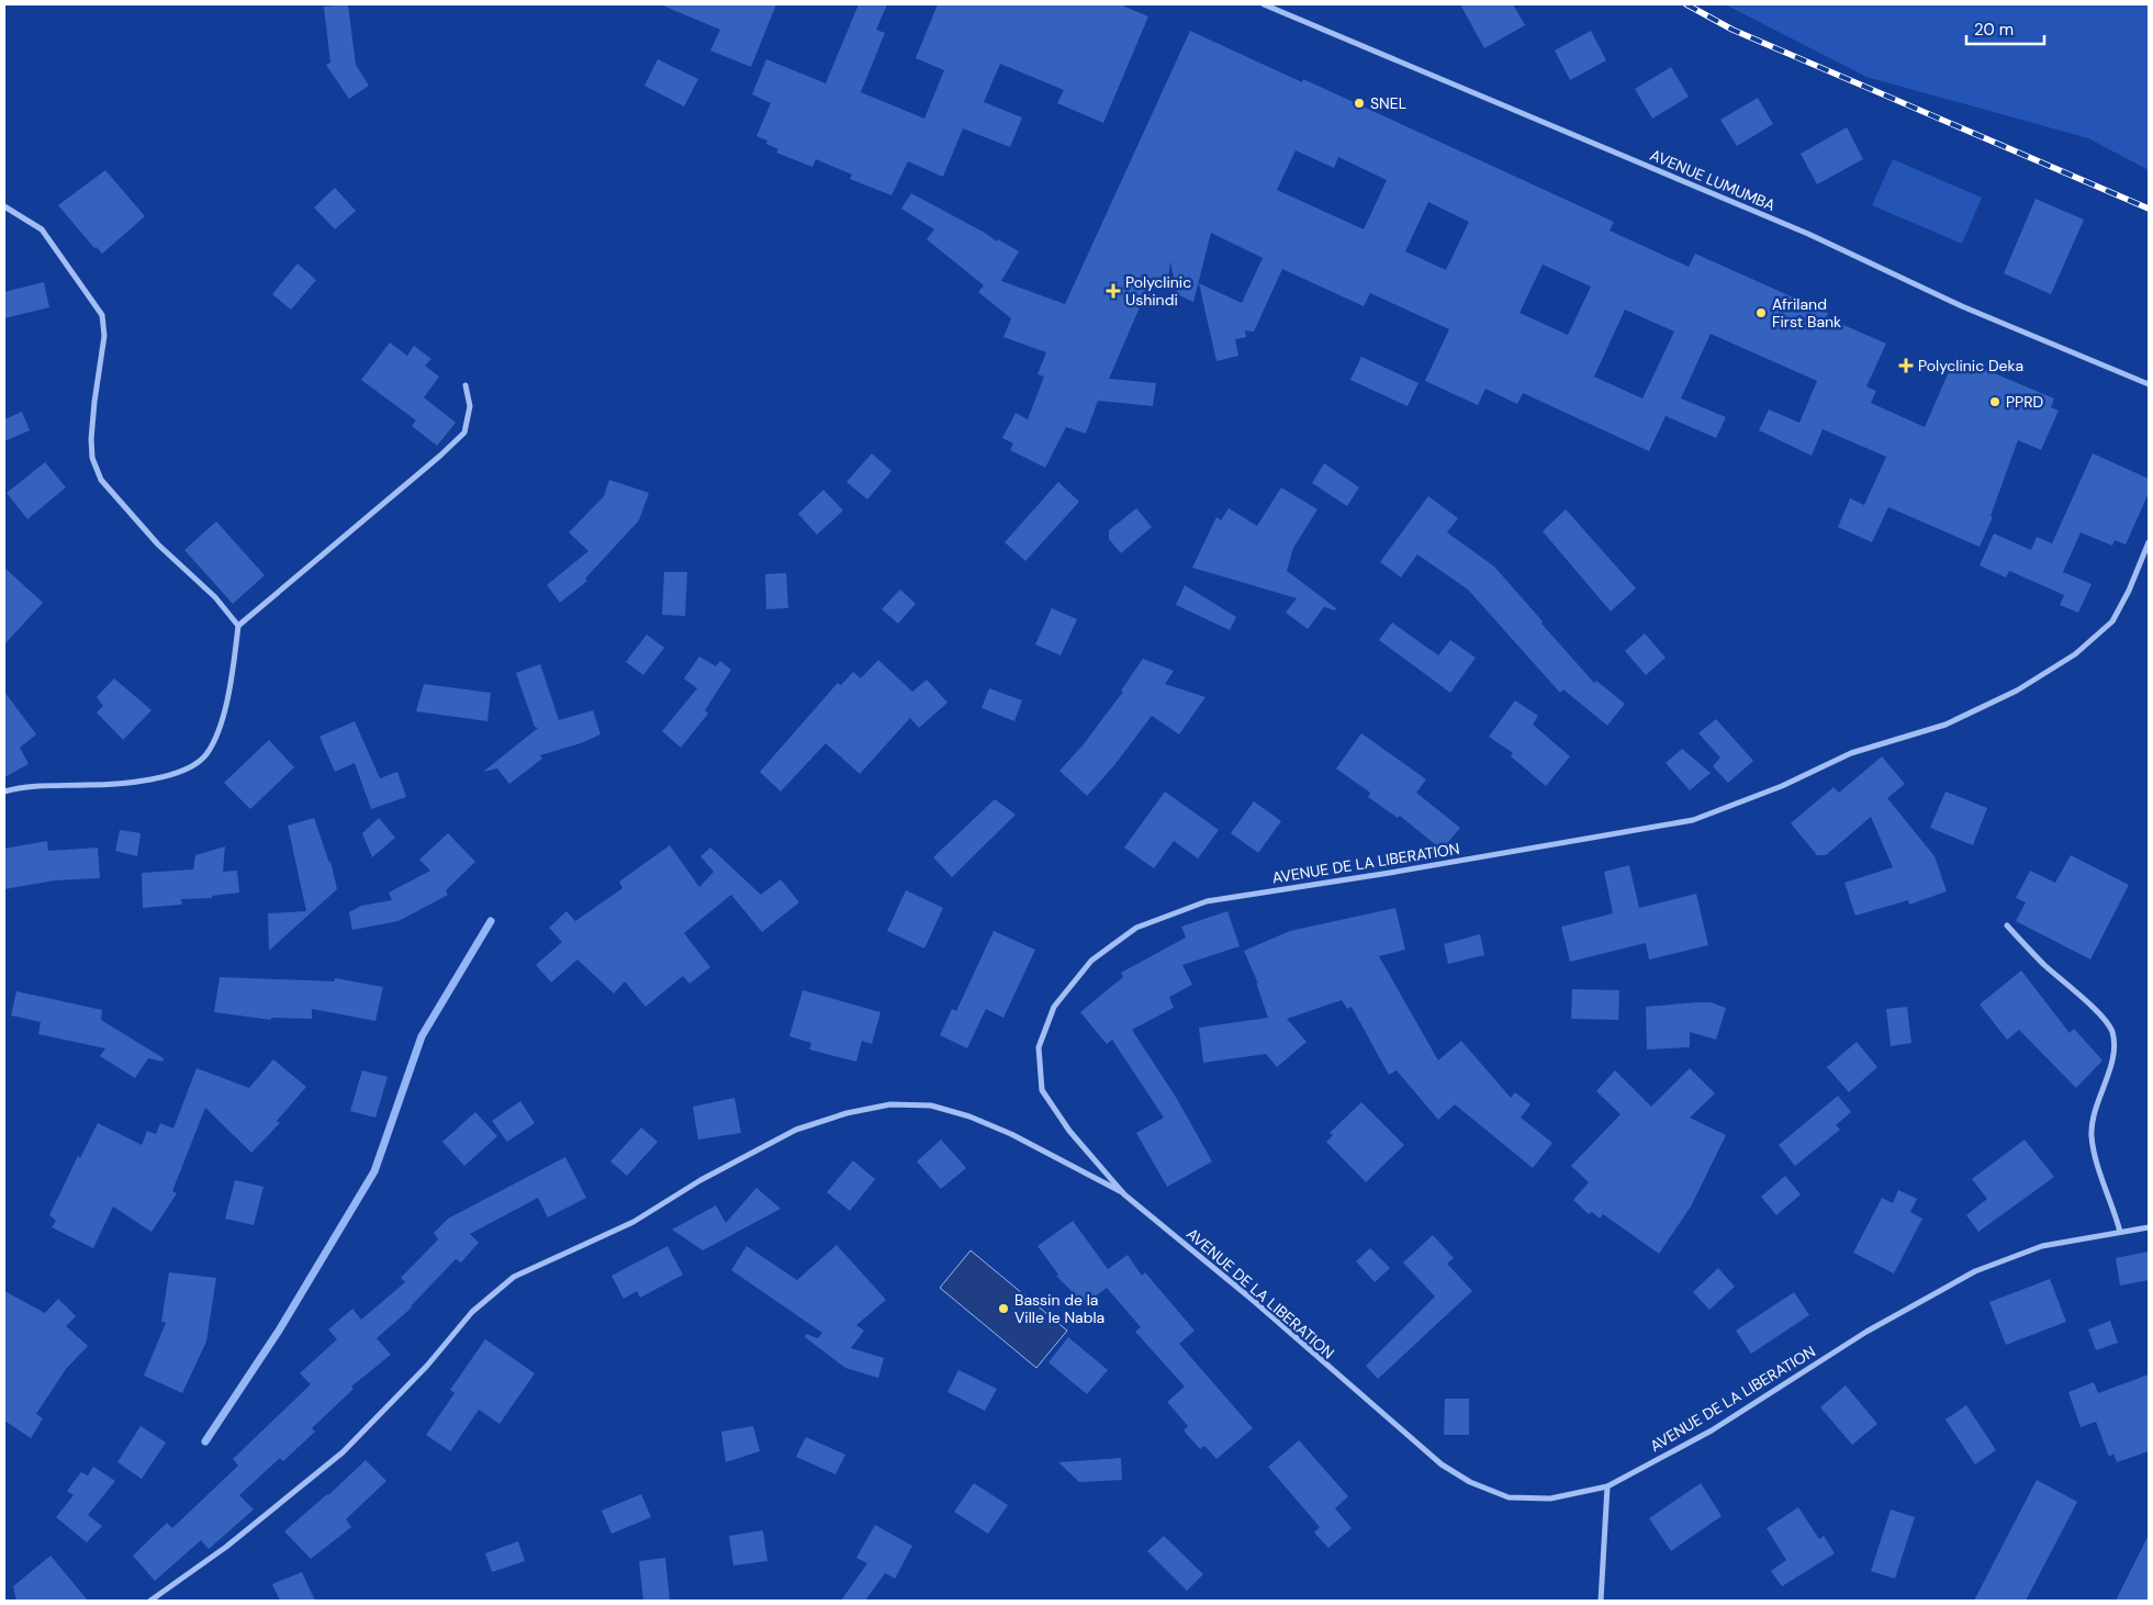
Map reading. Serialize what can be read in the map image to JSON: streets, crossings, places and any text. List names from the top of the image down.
{
  "streets": {
    "street": ["AVENUE LUMUMBA", "AVENUE DE LA LIBERATION"]
  },
  "places": {
    "other": [
      "SNEL",
      "Afriland First Bank",
      "PPRD",
      "Bassin de la Ville le Nabla"
    ],
    "health": ["Polyclinic Ushindi", "Polyclinic Deka"]
  },
  "scale_bar": "20 m"
}
